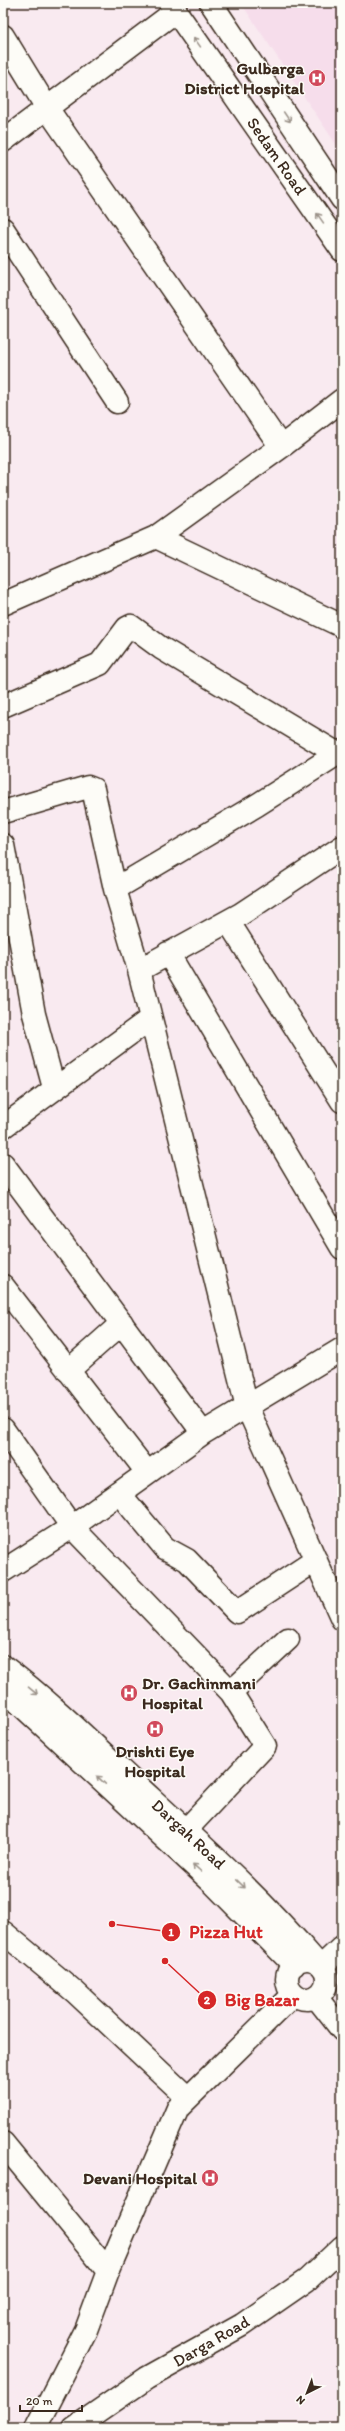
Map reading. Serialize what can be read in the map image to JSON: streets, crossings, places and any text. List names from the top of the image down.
{
  "streets": {
    "street": ["Sedam Road", "Dargah Road", "Darga Road"]
  },
  "places": {
    "hospital": [
      "Gulbarga District Hospital",
      "Dr. Gachinmani Hospital",
      "Drishti Eye Hospital",
      "Devani Hospital"
    ],
    "other": ["Pizza Hut", "Big Bazar"]
  },
  "scale_bar": "20 m",
  "north": "bottom left"
}
